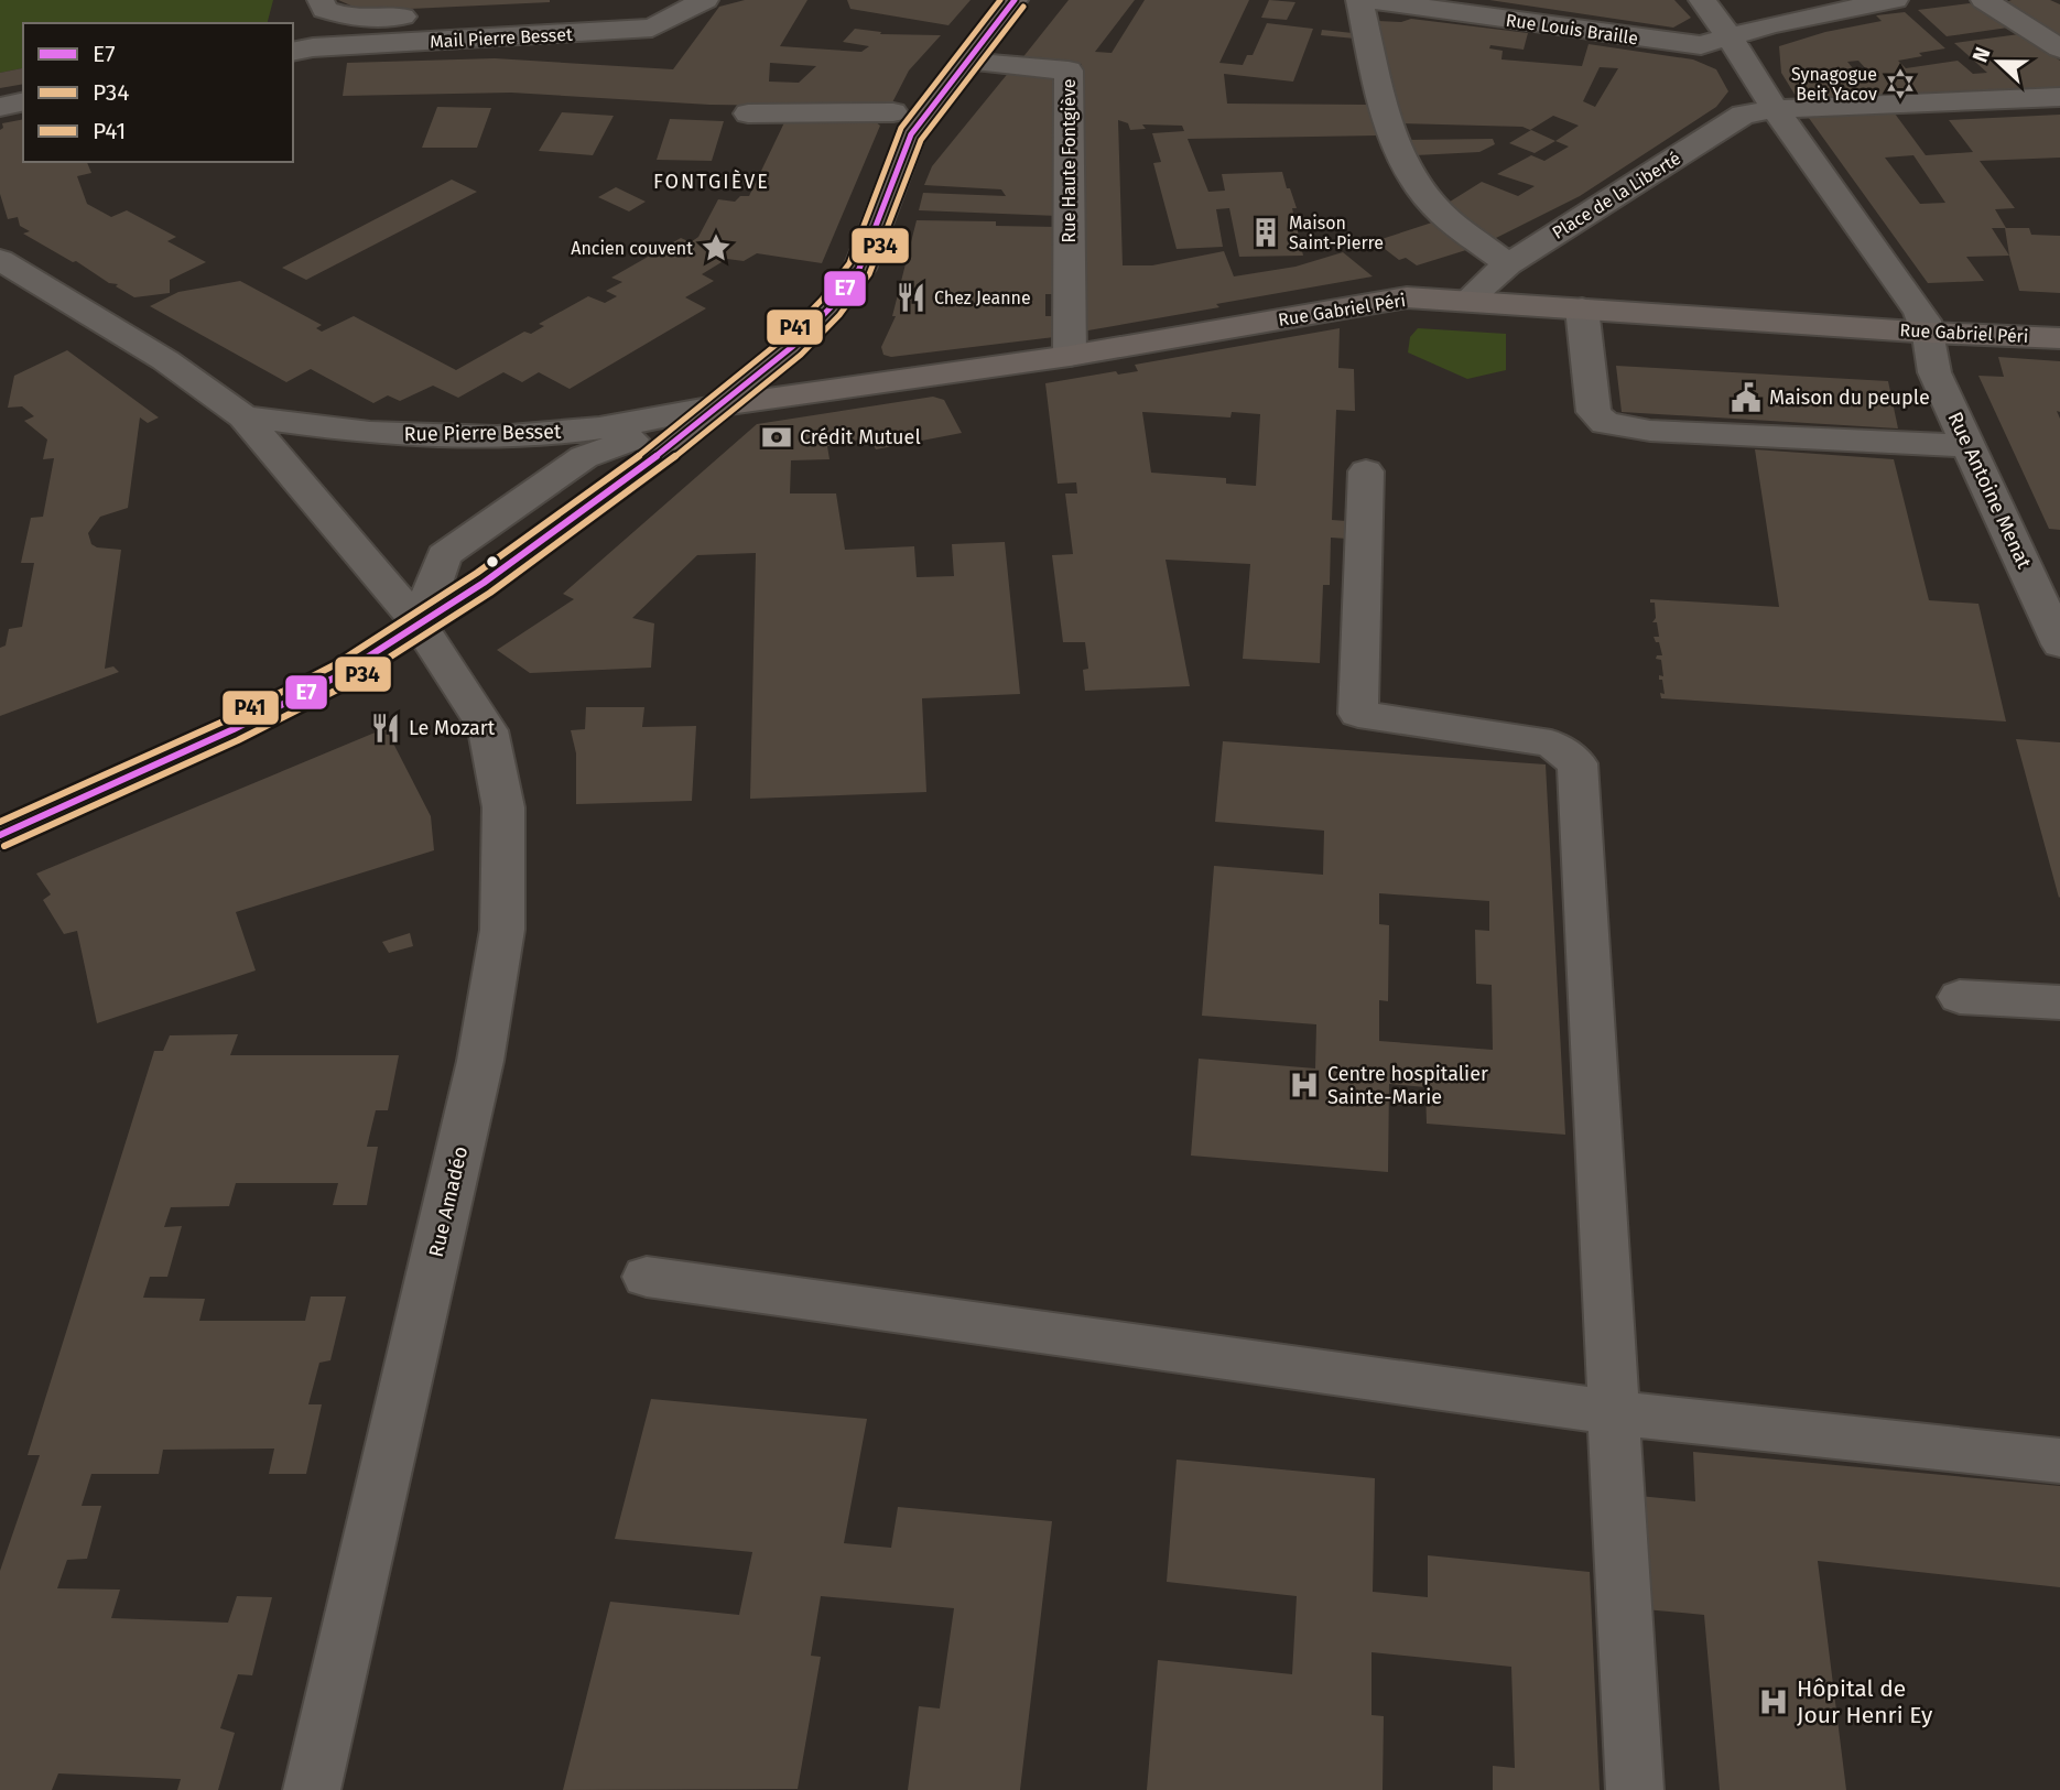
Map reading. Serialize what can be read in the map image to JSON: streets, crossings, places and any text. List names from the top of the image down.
{
  "streets": {
    "main road": ["Rue Gabriel Péri"],
    "street": [
      "Rue Louis Braille",
      "Mail Pierre Besset",
      "Rue Haute Fontgiève",
      "Place de la Liberté",
      "Rue Pierre Besset",
      "Rue Antoine Menat",
      "Rue Amadéo"
    ]
  },
  "crossings": [
    ["Rue Haute Fontgiève", "Rue Gabriel Péri"],
    ["Place de la Liberté", "Rue Gabriel Péri"],
    ["Rue Gabriel Péri", "Rue Pierre Besset"],
    ["Rue Gabriel Péri", "Rue Antoine Menat"],
    ["Rue Pierre Besset", "Rue Amadéo"]
  ],
  "districts": ["FONTGIÈVE"],
  "places": {
    "synagogue": ["Synagogue Beit Yacov"],
    "building": ["Maison Saint-Pierre"],
    "place": ["Ancien couvent"],
    "restaurant": ["Chez Jeanne", "Le Mozart"],
    "public building": ["Maison du peuple"],
    "bank": ["Crédit Mutuel"],
    "hospital": ["Centre hospitalier Sainte-Marie", "Hôpital de Jour Henri Ey"]
  },
  "lines": ["transit line E7", "transit line P41", "transit line P34"],
  "legend": ["E7", "P34", "P41"],
  "north": "left"
}
